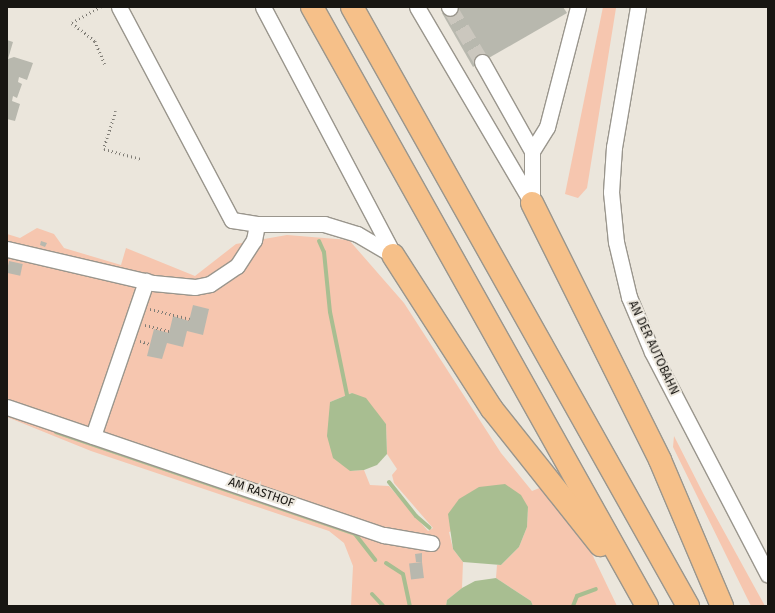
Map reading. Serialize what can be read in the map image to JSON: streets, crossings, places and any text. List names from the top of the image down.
{
  "streets": {
    "lane": ["AN DER AUTOBAHN", "AM RASTHOF"]
  }
}
